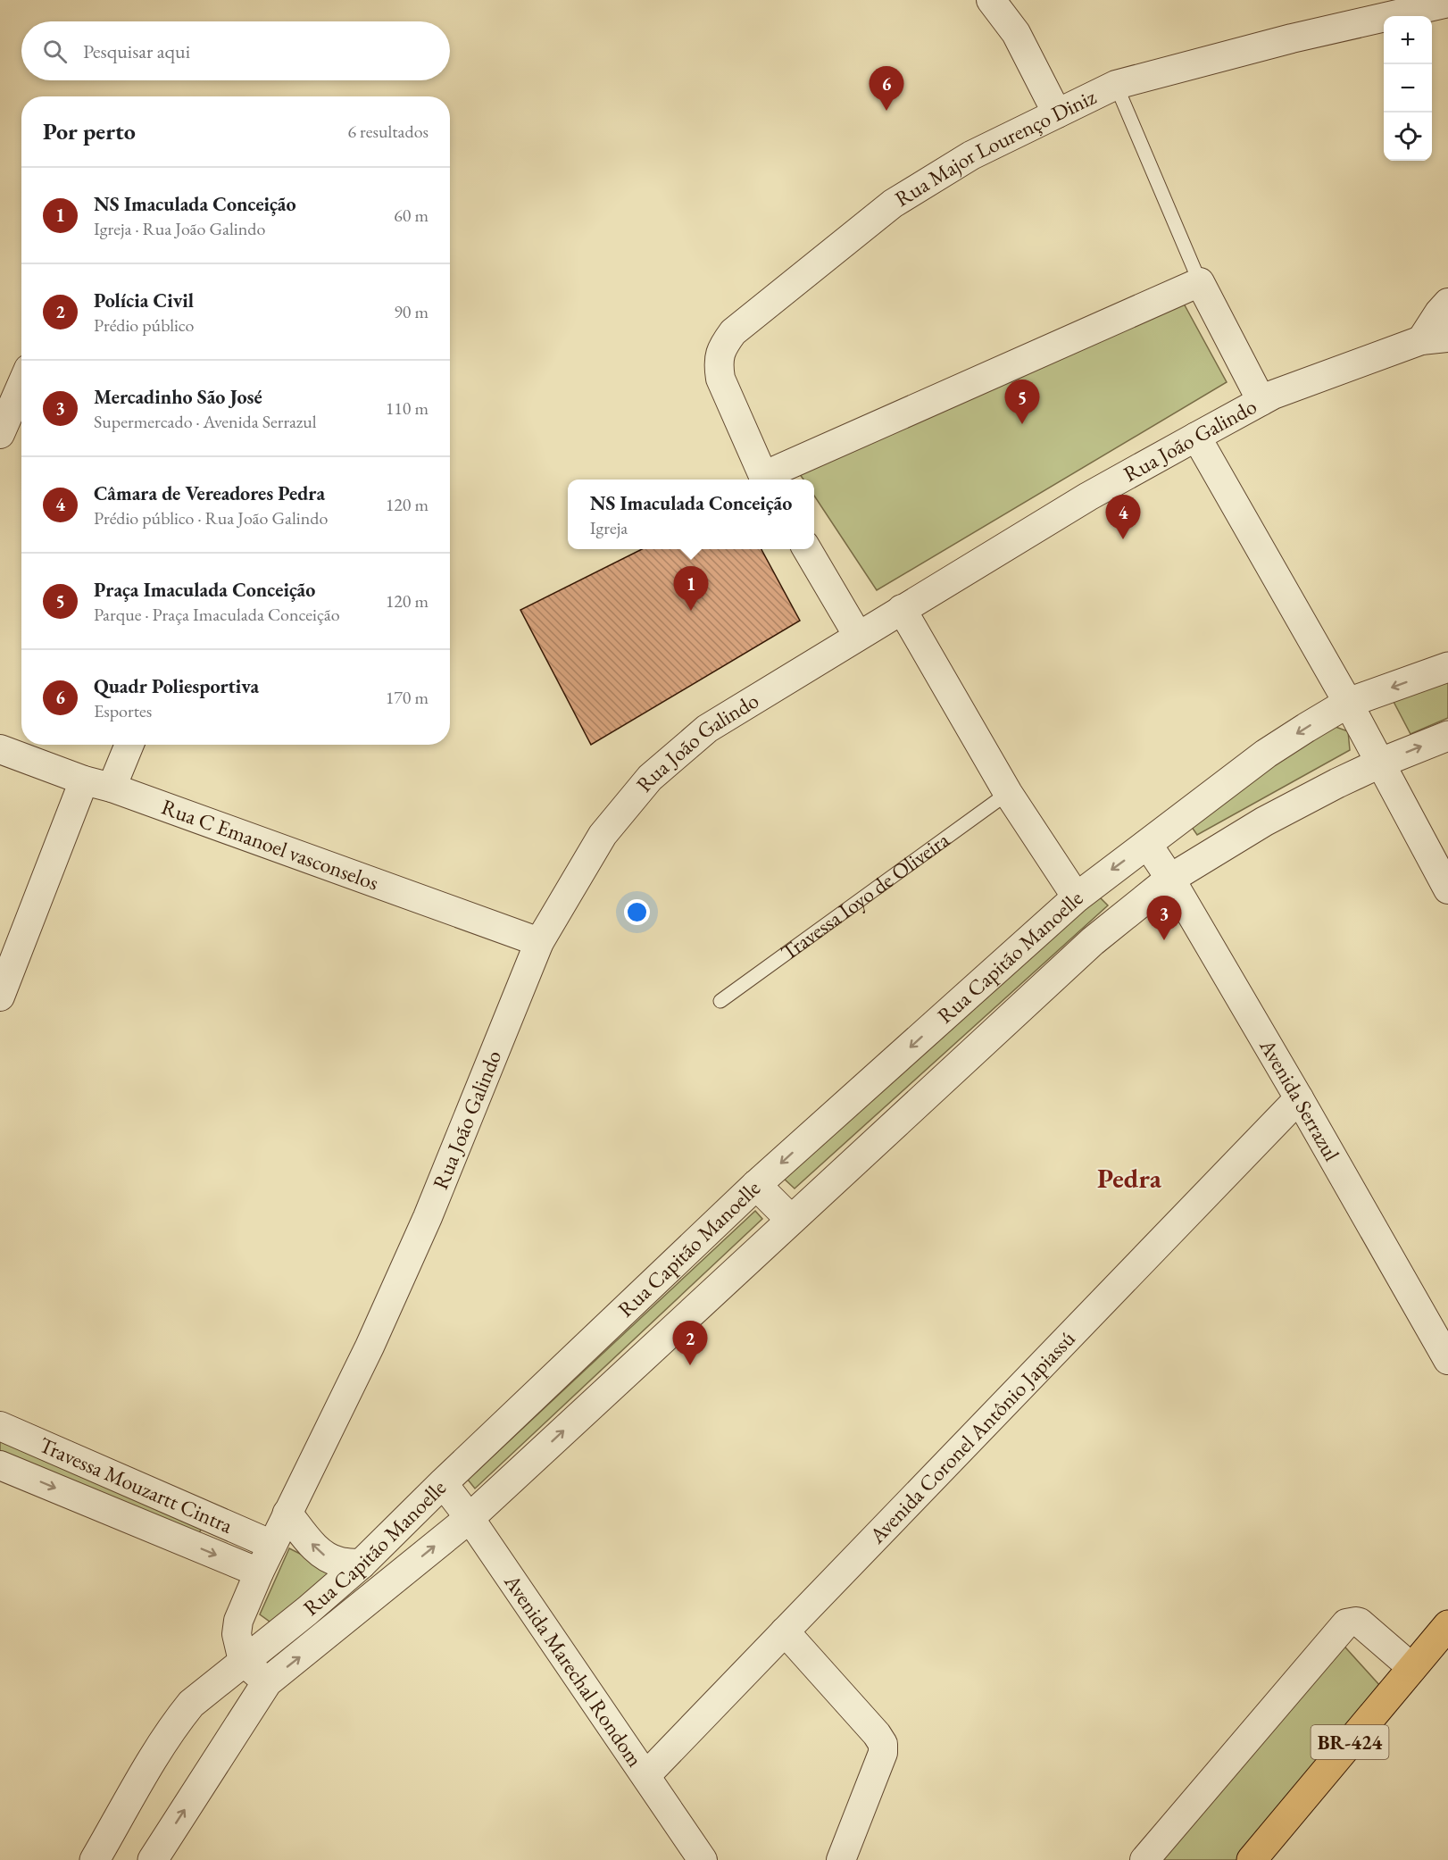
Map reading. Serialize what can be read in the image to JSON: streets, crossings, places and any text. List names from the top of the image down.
{
  "streets": {
    "main road": ["BR-424"],
    "street": [
      "Rua Major Lourenço Diniz",
      "Rua João Galindo",
      "Rua C Emanoel vasconselos",
      "Rua Capitão Manoelle",
      "Avenida Serrazul",
      "Avenida Coronel Antônio Japiassú",
      "Travessa Mouzartt Cintra",
      "Avenida Marechal Rondom"
    ],
    "lane": ["Travessa Ioyo de Oliveira"]
  },
  "crossings": [
    ["Rua João Galindo", "Rua C Emanoel vasconselos"],
    ["Rua João Galindo", "Rua Capitão Manoelle"],
    ["Rua João Galindo", "Travessa Mouzartt Cintra"],
    ["Rua Capitão Manoelle", "Avenida Serrazul"],
    ["Rua Capitão Manoelle", "Avenida Marechal Rondom"],
    ["Avenida Serrazul", "Avenida Coronel Antônio Japiassú"],
    ["Avenida Coronel Antônio Japiassú", "Avenida Marechal Rondom"]
  ],
  "districts": ["Pedra"],
  "page": {
    "map_buttons": ["+", "−"],
    "search": "Pesquisar aqui",
    "pins": [
      "6",
      "5",
      "4",
      "1",
      "3",
      "2"
    ],
    "heading": ["Por perto", "6 resultados"],
    "list": [
      {
        "mark": "1",
        "name": "NS Imaculada Conceição",
        "note": "Igreja · Rua João Galindo",
        "value": "60 m"
      },
      {
        "mark": "2",
        "name": "Polícia Civil",
        "note": "Prédio público",
        "value": "90 m"
      },
      {
        "mark": "3",
        "name": "Mercadinho São José",
        "note": "Supermercado · Avenida Serrazul",
        "value": "110 m"
      },
      {
        "mark": "4",
        "name": "Câmara de Vereadores Pedra",
        "note": "Prédio público · Rua João Galindo",
        "value": "120 m"
      },
      {
        "mark": "5",
        "name": "Praça Imaculada Conceição",
        "note": "Parque · Praça Imaculada Conceição",
        "value": "120 m"
      },
      {
        "mark": "6",
        "name": "Quadr Poliesportiva",
        "note": "Esportes",
        "value": "170 m"
      }
    ],
    "popup": ["NS Imaculada Conceição", "Igreja"]
  }
}
